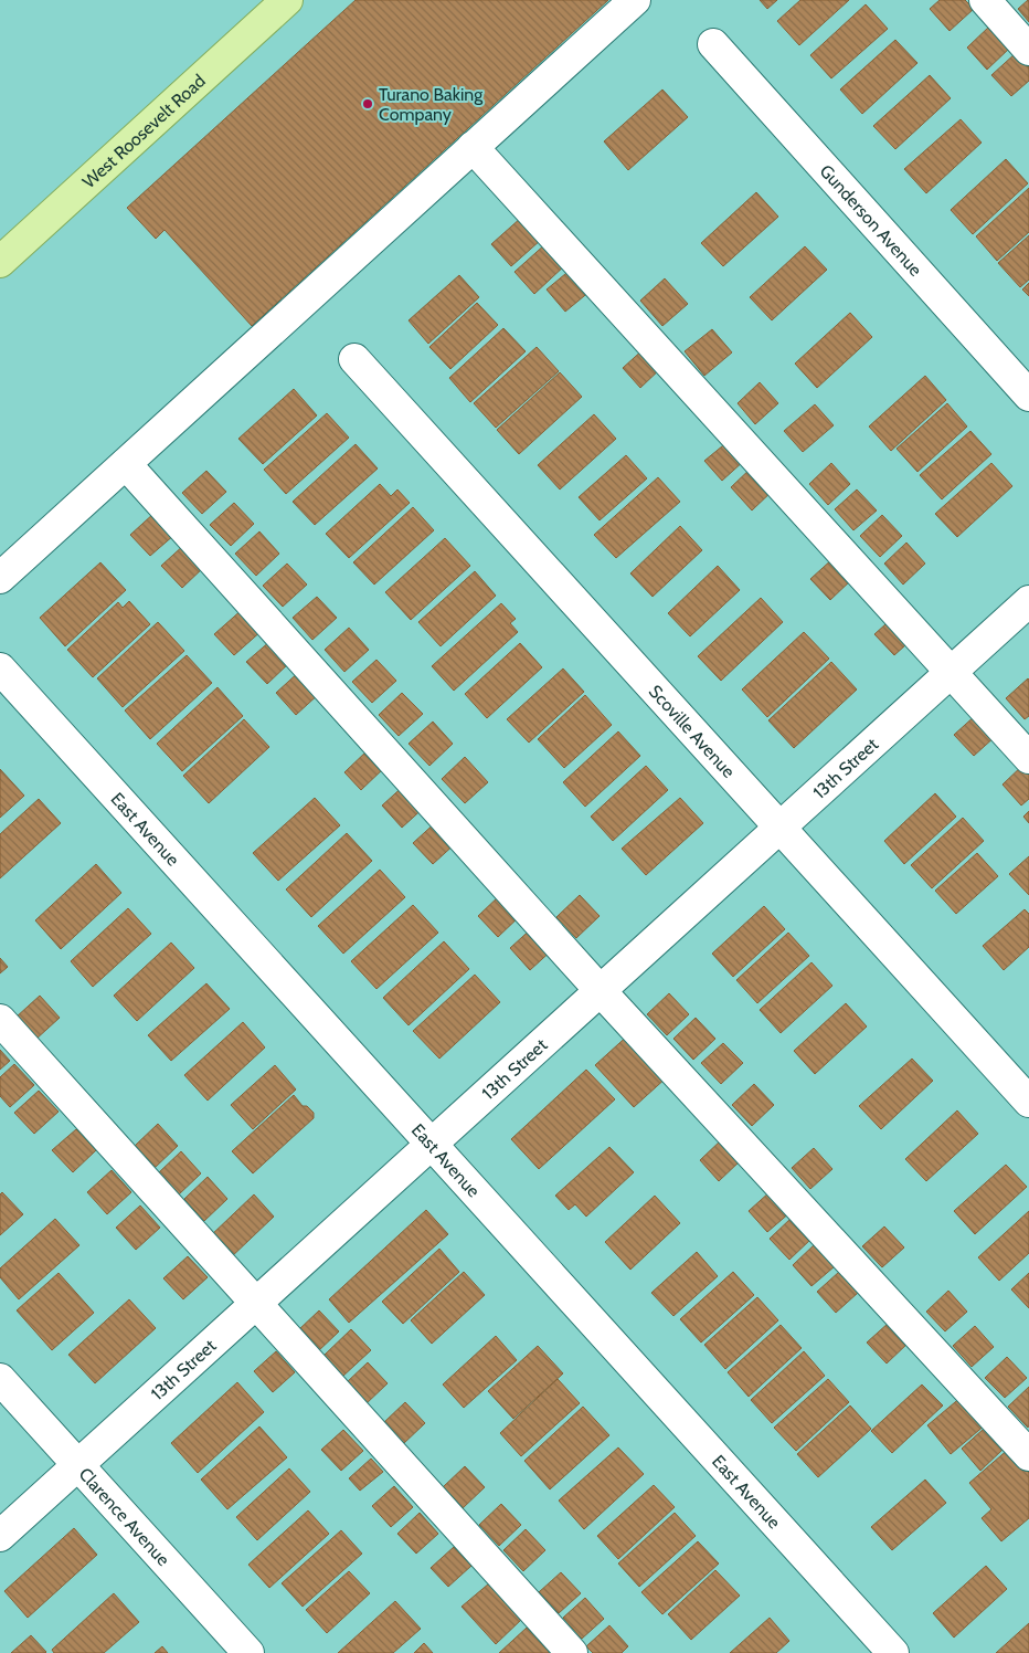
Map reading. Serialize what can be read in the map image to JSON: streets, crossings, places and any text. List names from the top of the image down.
{
  "streets": {
    "main road": ["West Roosevelt Road"],
    "street": [
      "Gunderson Avenue",
      "Scoville Avenue",
      "13th Street",
      "East Avenue",
      "Clarence Avenue"
    ]
  },
  "crossings": [
    ["Scoville Avenue", "13th Street"],
    ["13th Street", "East Avenue"],
    ["13th Street", "Clarence Avenue"]
  ],
  "places": ["Turano Baking Company"]
}
